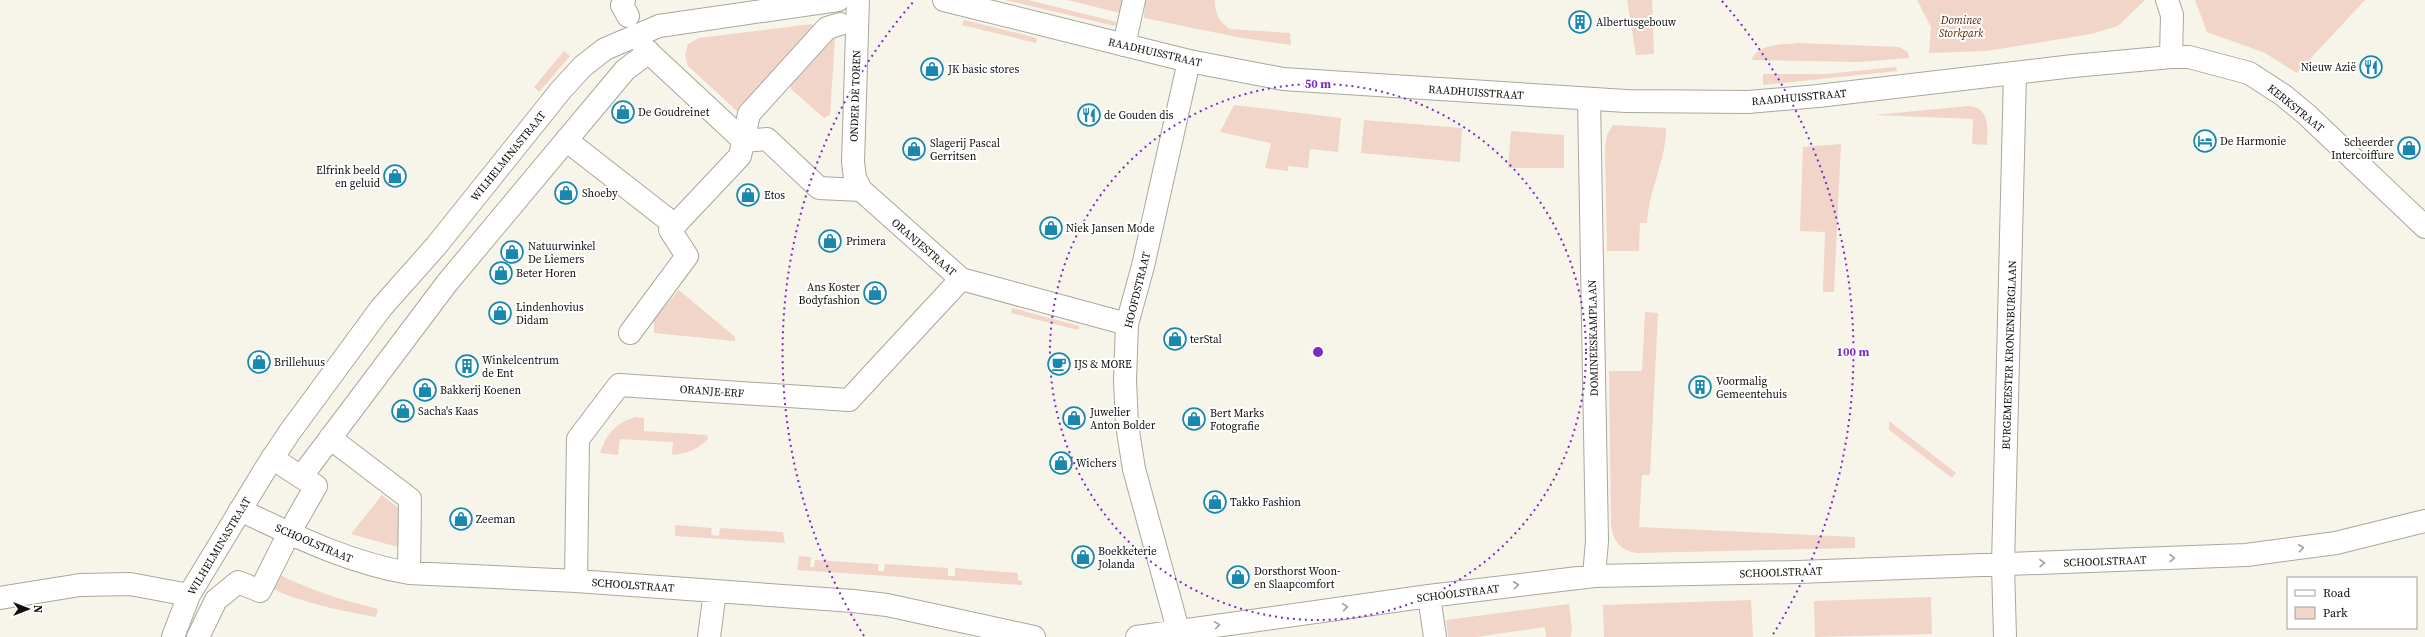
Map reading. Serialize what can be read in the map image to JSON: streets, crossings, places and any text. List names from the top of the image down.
{
  "streets": {
    "street": [
      "RAADHUISSTRAAT",
      "ONDER DE TOREN",
      "KERKSTRAAT",
      "WILHELMINASTRAAT",
      "ORANJESTRAAT",
      "HOOFDSTRAAT",
      "DOMINEESKAMPLAAN",
      "BURGEMEESTER KRONENBURGLAAN",
      "ORANJE-ERF",
      "SCHOOLSTRAAT"
    ]
  },
  "crossings": [
    ["RAADHUISSTRAAT", "KERKSTRAAT"],
    ["RAADHUISSTRAAT", "HOOFDSTRAAT"],
    ["RAADHUISSTRAAT", "DOMINEESKAMPLAAN"],
    ["RAADHUISSTRAAT", "BURGEMEESTER KRONENBURGLAAN"],
    ["ONDER DE TOREN", "ORANJESTRAAT"],
    ["KERKSTRAAT", "BURGEMEESTER KRONENBURGLAAN"],
    ["WILHELMINASTRAAT", "SCHOOLSTRAAT"],
    ["ORANJESTRAAT", "HOOFDSTRAAT"],
    ["ORANJESTRAAT", "ORANJE-ERF"],
    ["HOOFDSTRAAT", "SCHOOLSTRAAT"],
    ["DOMINEESKAMPLAAN", "SCHOOLSTRAAT"],
    ["BURGEMEESTER KRONENBURGLAAN", "SCHOOLSTRAAT"],
    ["ORANJE-ERF", "SCHOOLSTRAAT"]
  ],
  "one_way": ["SCHOOLSTRAAT"],
  "parks": ["Dominee Storkpark"],
  "places": {
    "building": ["Albertusgebouw", "Winkelcentrum de Ent", "Voormalig Gemeentehuis"],
    "restaurant": ["Nieuw Azië", "de Gouden dis"],
    "shop": [
      "JK basic stores",
      "De Goudreinet",
      "Scheerder Intercoiffure",
      "Slagerij Pascal Gerritsen",
      "Elfrink beeld en geluid",
      "Shoeby",
      "Etos",
      "Niek Jansen Mode",
      "Primera",
      "Natuurwinkel De Liemers",
      "Beter Horen",
      "Ans Koster Bodyfashion",
      "Lindenhovius Didam",
      "terStal",
      "Brillehuus",
      "Bakkerij Koenen",
      "Sacha's Kaas",
      "Juwelier Anton Bolder",
      "Bert Marks Fotografie",
      "Wichers",
      "Takko Fashion",
      "Zeeman",
      "Boekketerie Jolanda",
      "Dorsthorst Woon- en Slaapcomfort"
    ],
    "hotel": ["De Harmonie"],
    "cafe": ["IJS & MORE"]
  },
  "legend": ["Road", "Park"],
  "north": "right",
  "rings": ["50 m", "100 m"]
}
